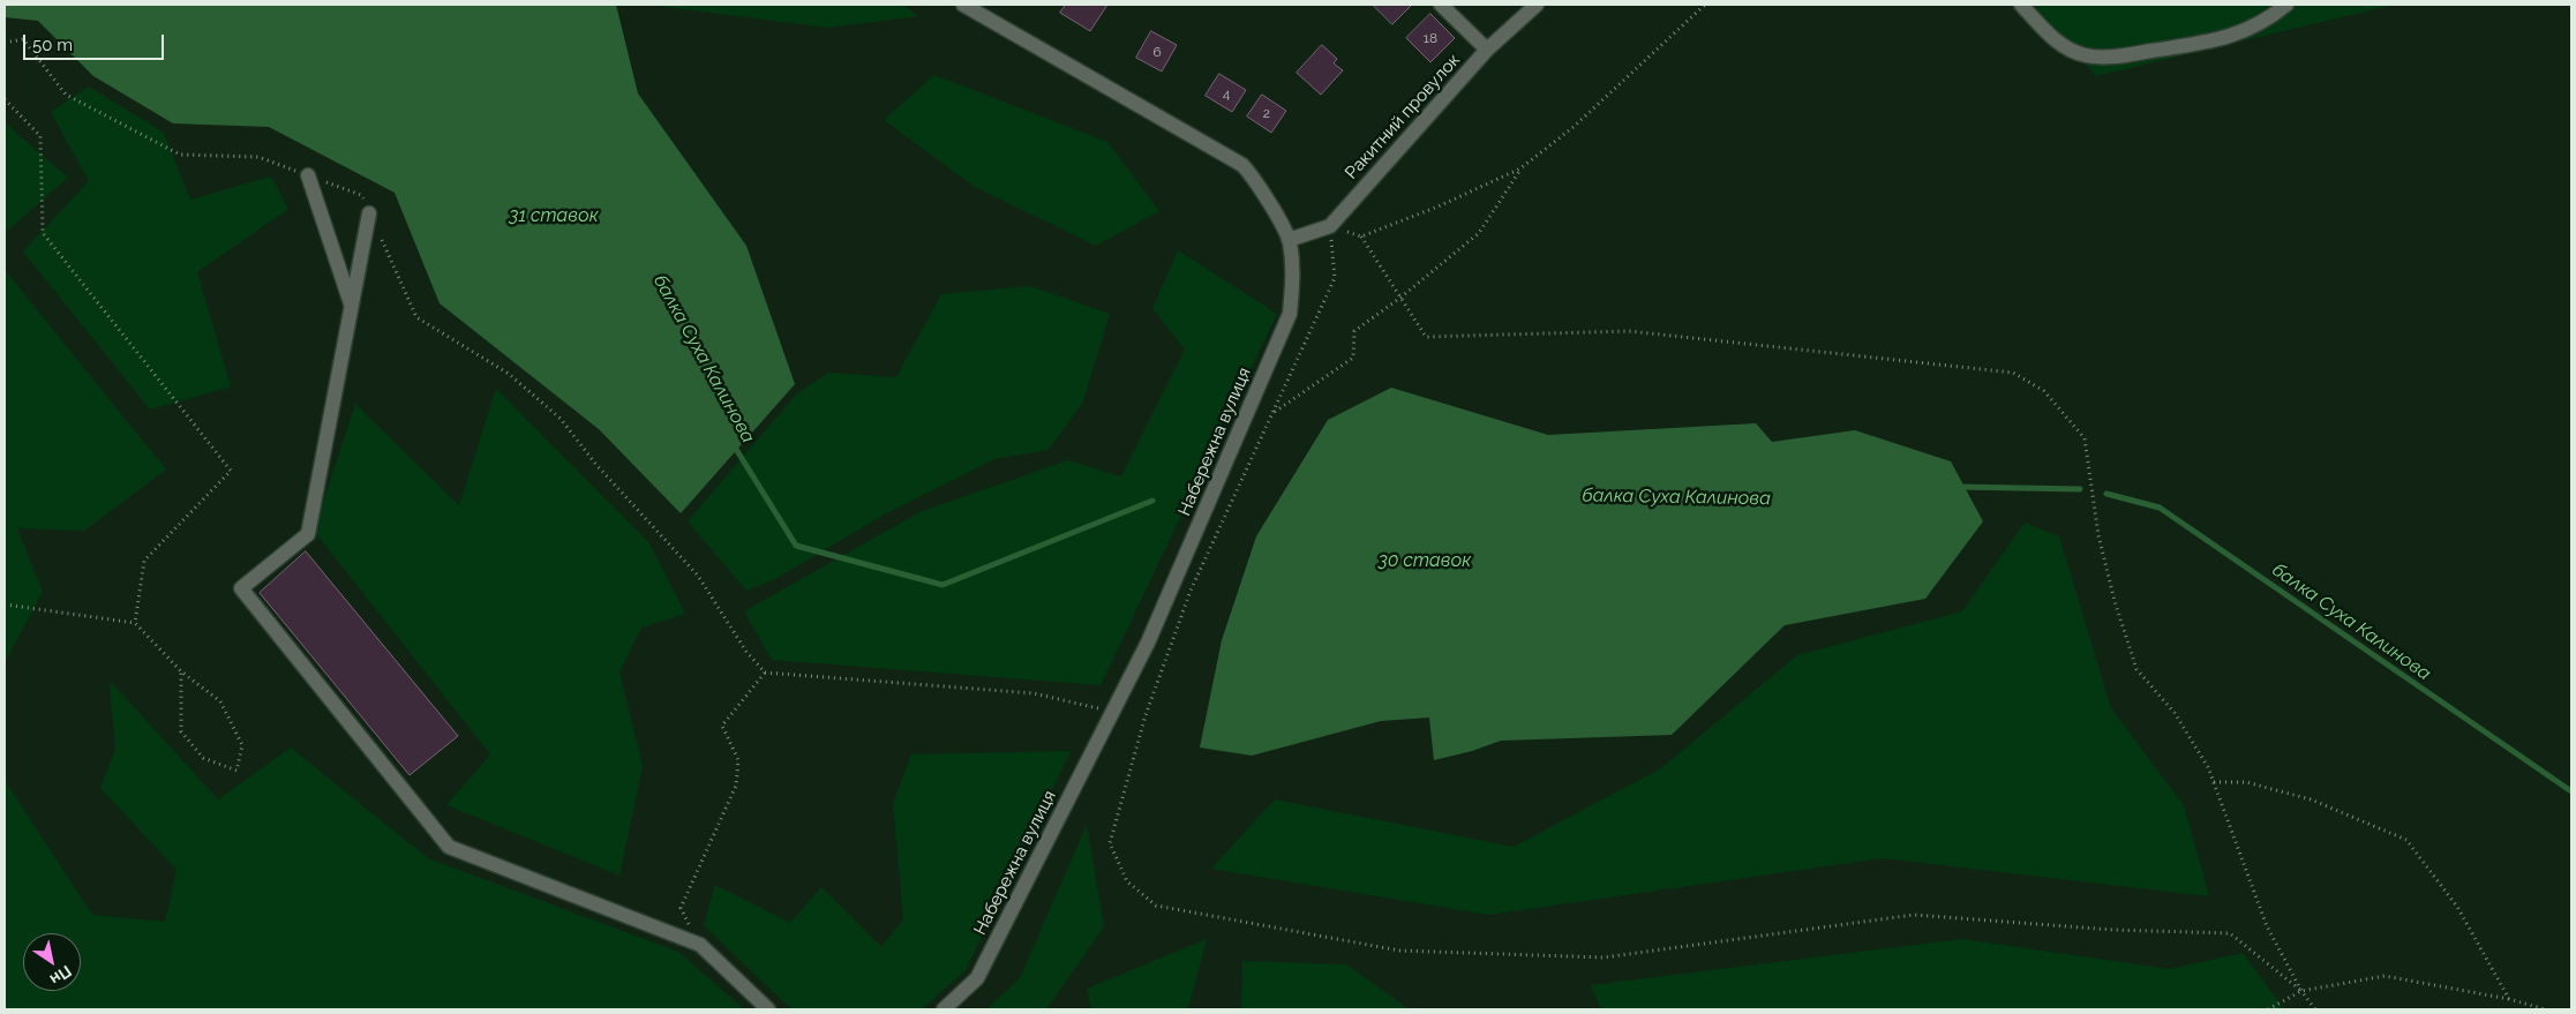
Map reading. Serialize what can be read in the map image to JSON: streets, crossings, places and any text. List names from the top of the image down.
{
  "streets": {
    "street": ["Ракитний провулок", "Набережна вулиця"]
  },
  "crossings": [
    ["Ракитний провулок", "Набережна вулиця"]
  ],
  "water": ["31 ставок", "балка Суха Калинова", "30 ставок"],
  "house_numbers": [
    "18",
    "6",
    "4",
    "2"
  ],
  "scale_bar": "50 m",
  "north": "bottom right"
}
